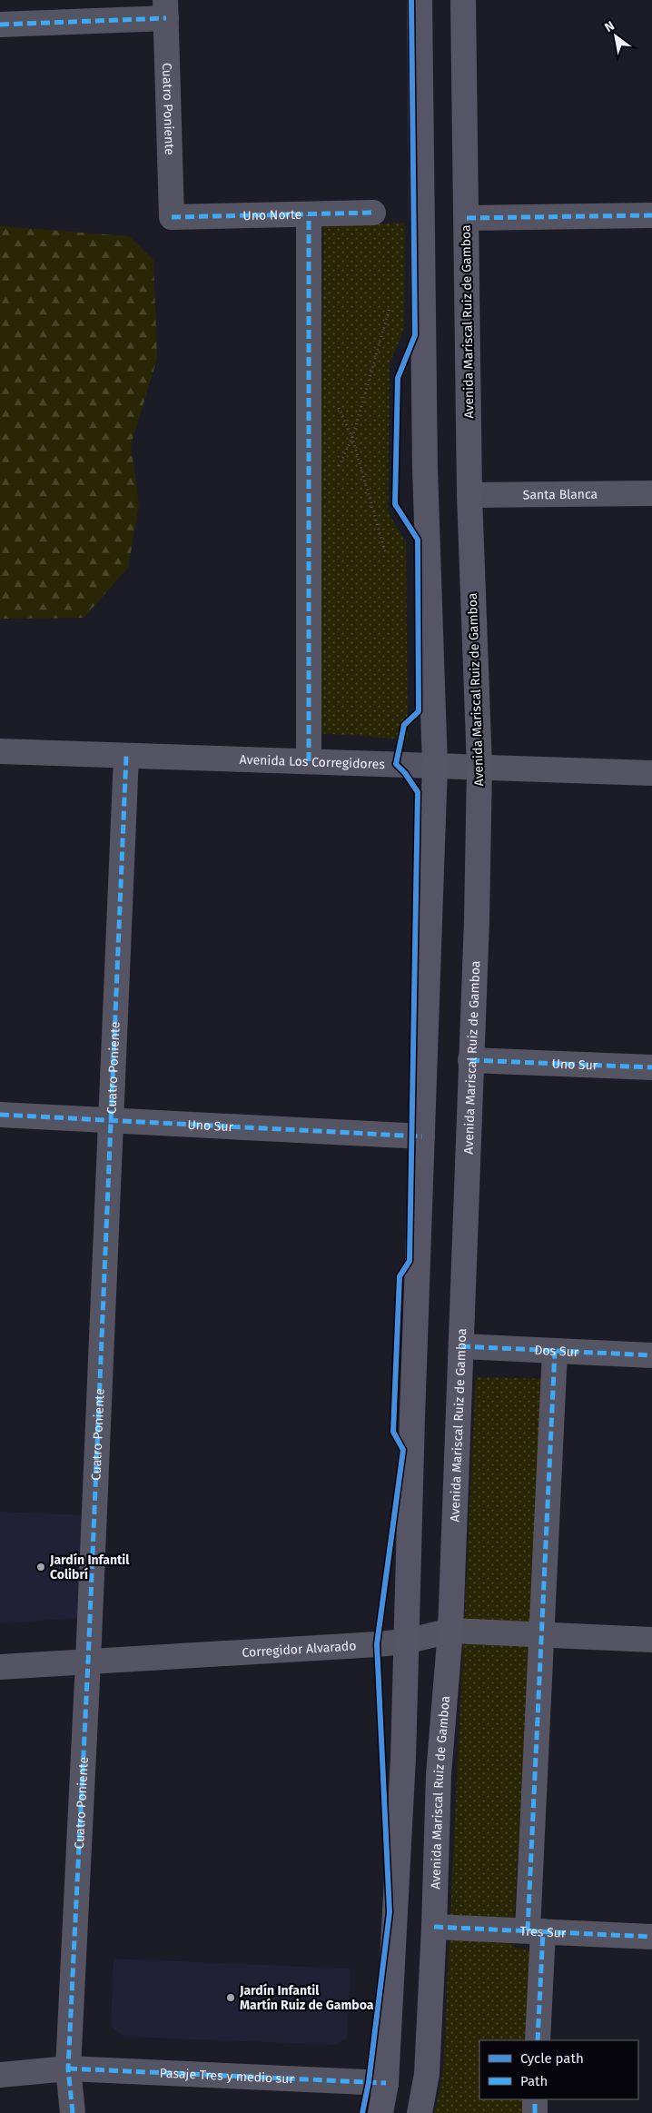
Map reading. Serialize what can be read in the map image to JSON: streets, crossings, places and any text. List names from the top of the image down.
{
  "streets": {
    "main road": ["Avenida Mariscal Ruiz de Gamboa"],
    "street": [
      "Cuatro Poniente",
      "Uno Norte",
      "Santa Blanca",
      "Avenida Los Corregidores",
      "Uno Sur",
      "Dos Sur",
      "Corregidor Alvarado",
      "Tres Sur",
      "Pasaje Tres y medio sur"
    ]
  },
  "crossings": [
    ["Cuatro Poniente", "Uno Norte"],
    ["Cuatro Poniente", "Avenida Los Corregidores"],
    ["Cuatro Poniente", "Uno Sur"],
    ["Cuatro Poniente", "Corregidor Alvarado"],
    ["Cuatro Poniente", "Pasaje Tres y medio sur"],
    ["Avenida Mariscal Ruiz de Gamboa", "Santa Blanca"],
    ["Avenida Mariscal Ruiz de Gamboa", "Avenida Los Corregidores"],
    ["Avenida Mariscal Ruiz de Gamboa", "Uno Sur"],
    ["Avenida Mariscal Ruiz de Gamboa", "Dos Sur"],
    ["Avenida Mariscal Ruiz de Gamboa", "Corregidor Alvarado"],
    ["Avenida Mariscal Ruiz de Gamboa", "Tres Sur"]
  ],
  "places": ["Jardín Infantil Colibrí", "Jardín Infantil Martín Ruiz de Gamboa"],
  "legend": ["Cycle path", "Path"],
  "north": "top left"
}
